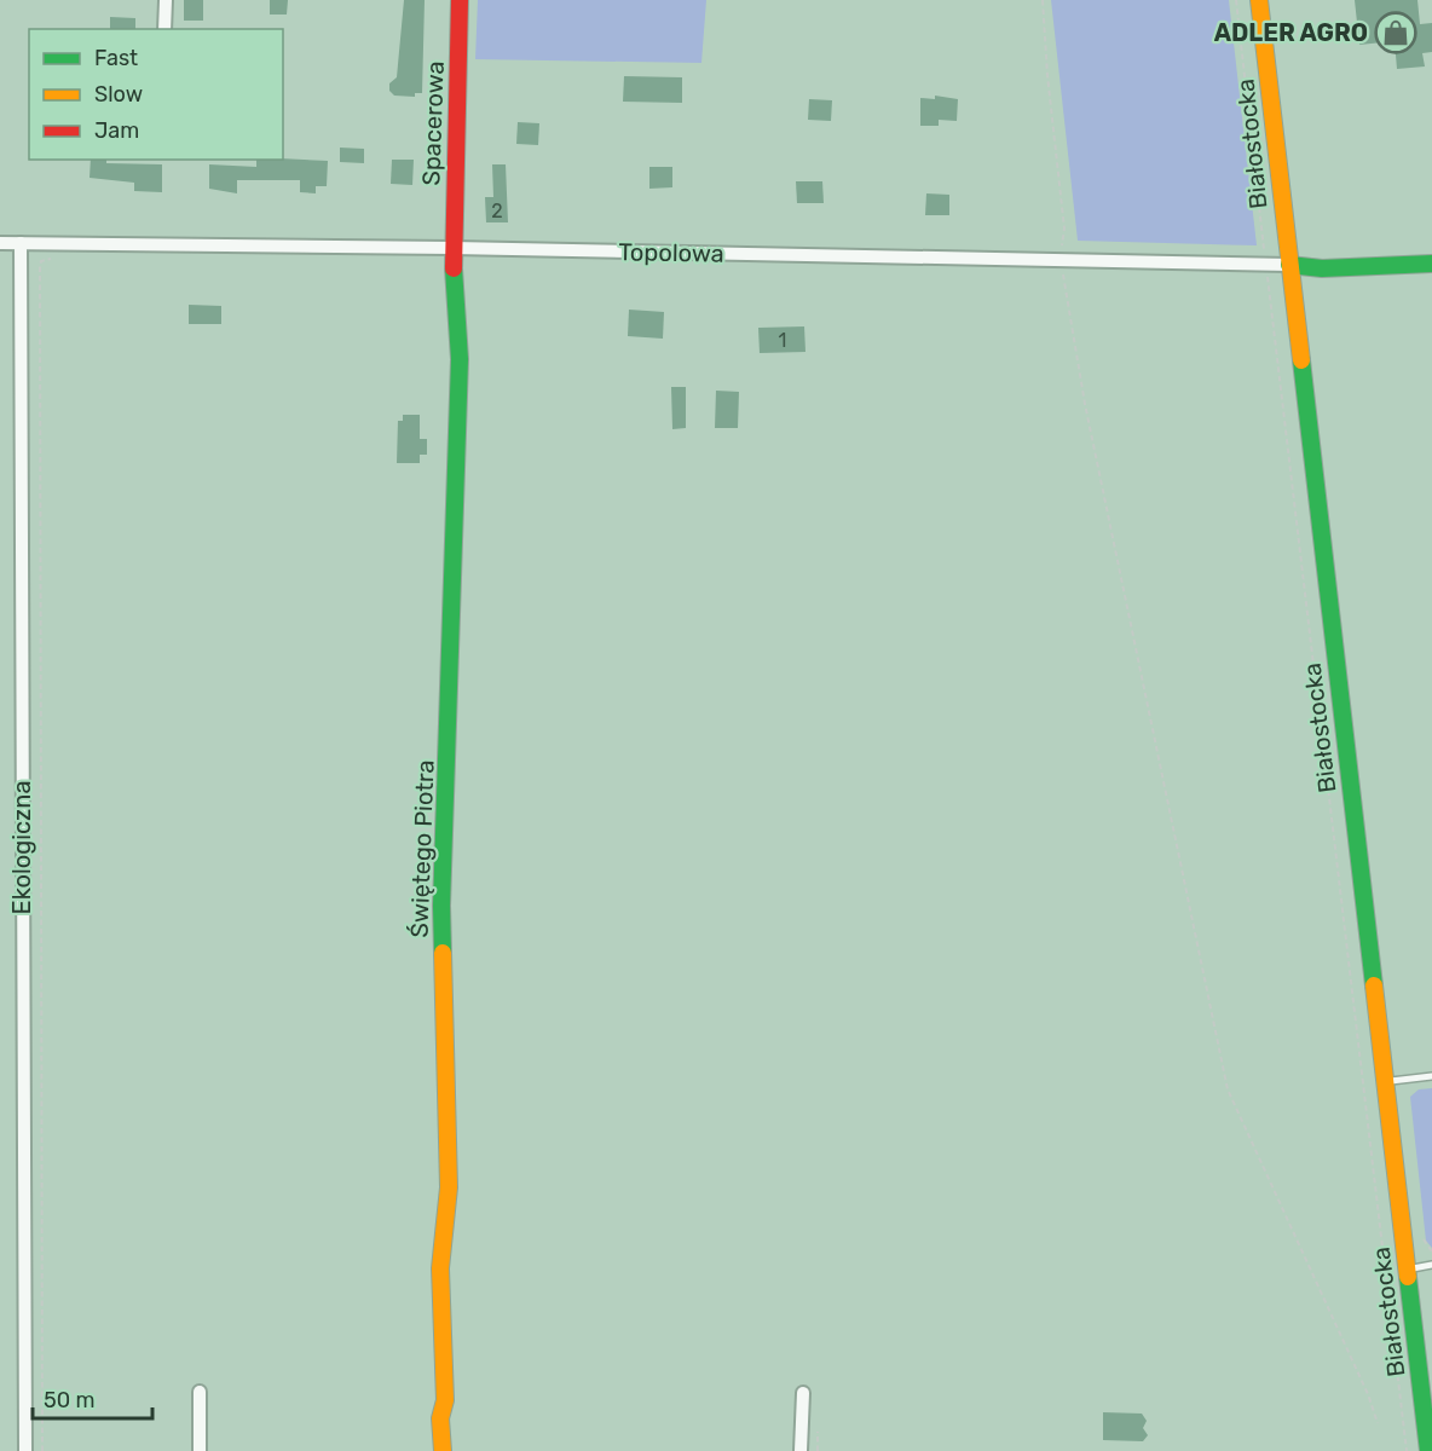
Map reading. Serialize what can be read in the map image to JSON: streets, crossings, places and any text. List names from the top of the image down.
{
  "streets": {
    "street": [
      "Spacerowa",
      "Białostocka",
      "Topolowa",
      "Ekologiczna",
      "Świętego Piotra"
    ]
  },
  "crossings": [
    ["Spacerowa", "Topolowa"],
    ["Spacerowa", "Świętego Piotra"],
    ["Białostocka", "Topolowa"],
    ["Topolowa", "Ekologiczna"],
    ["Topolowa", "Świętego Piotra"]
  ],
  "places": {
    "shop": ["ADLER AGRO"]
  },
  "house_numbers": ["2", "1"],
  "legend": ["Fast", "Slow", "Jam"],
  "scale_bar": "50 m"
}
